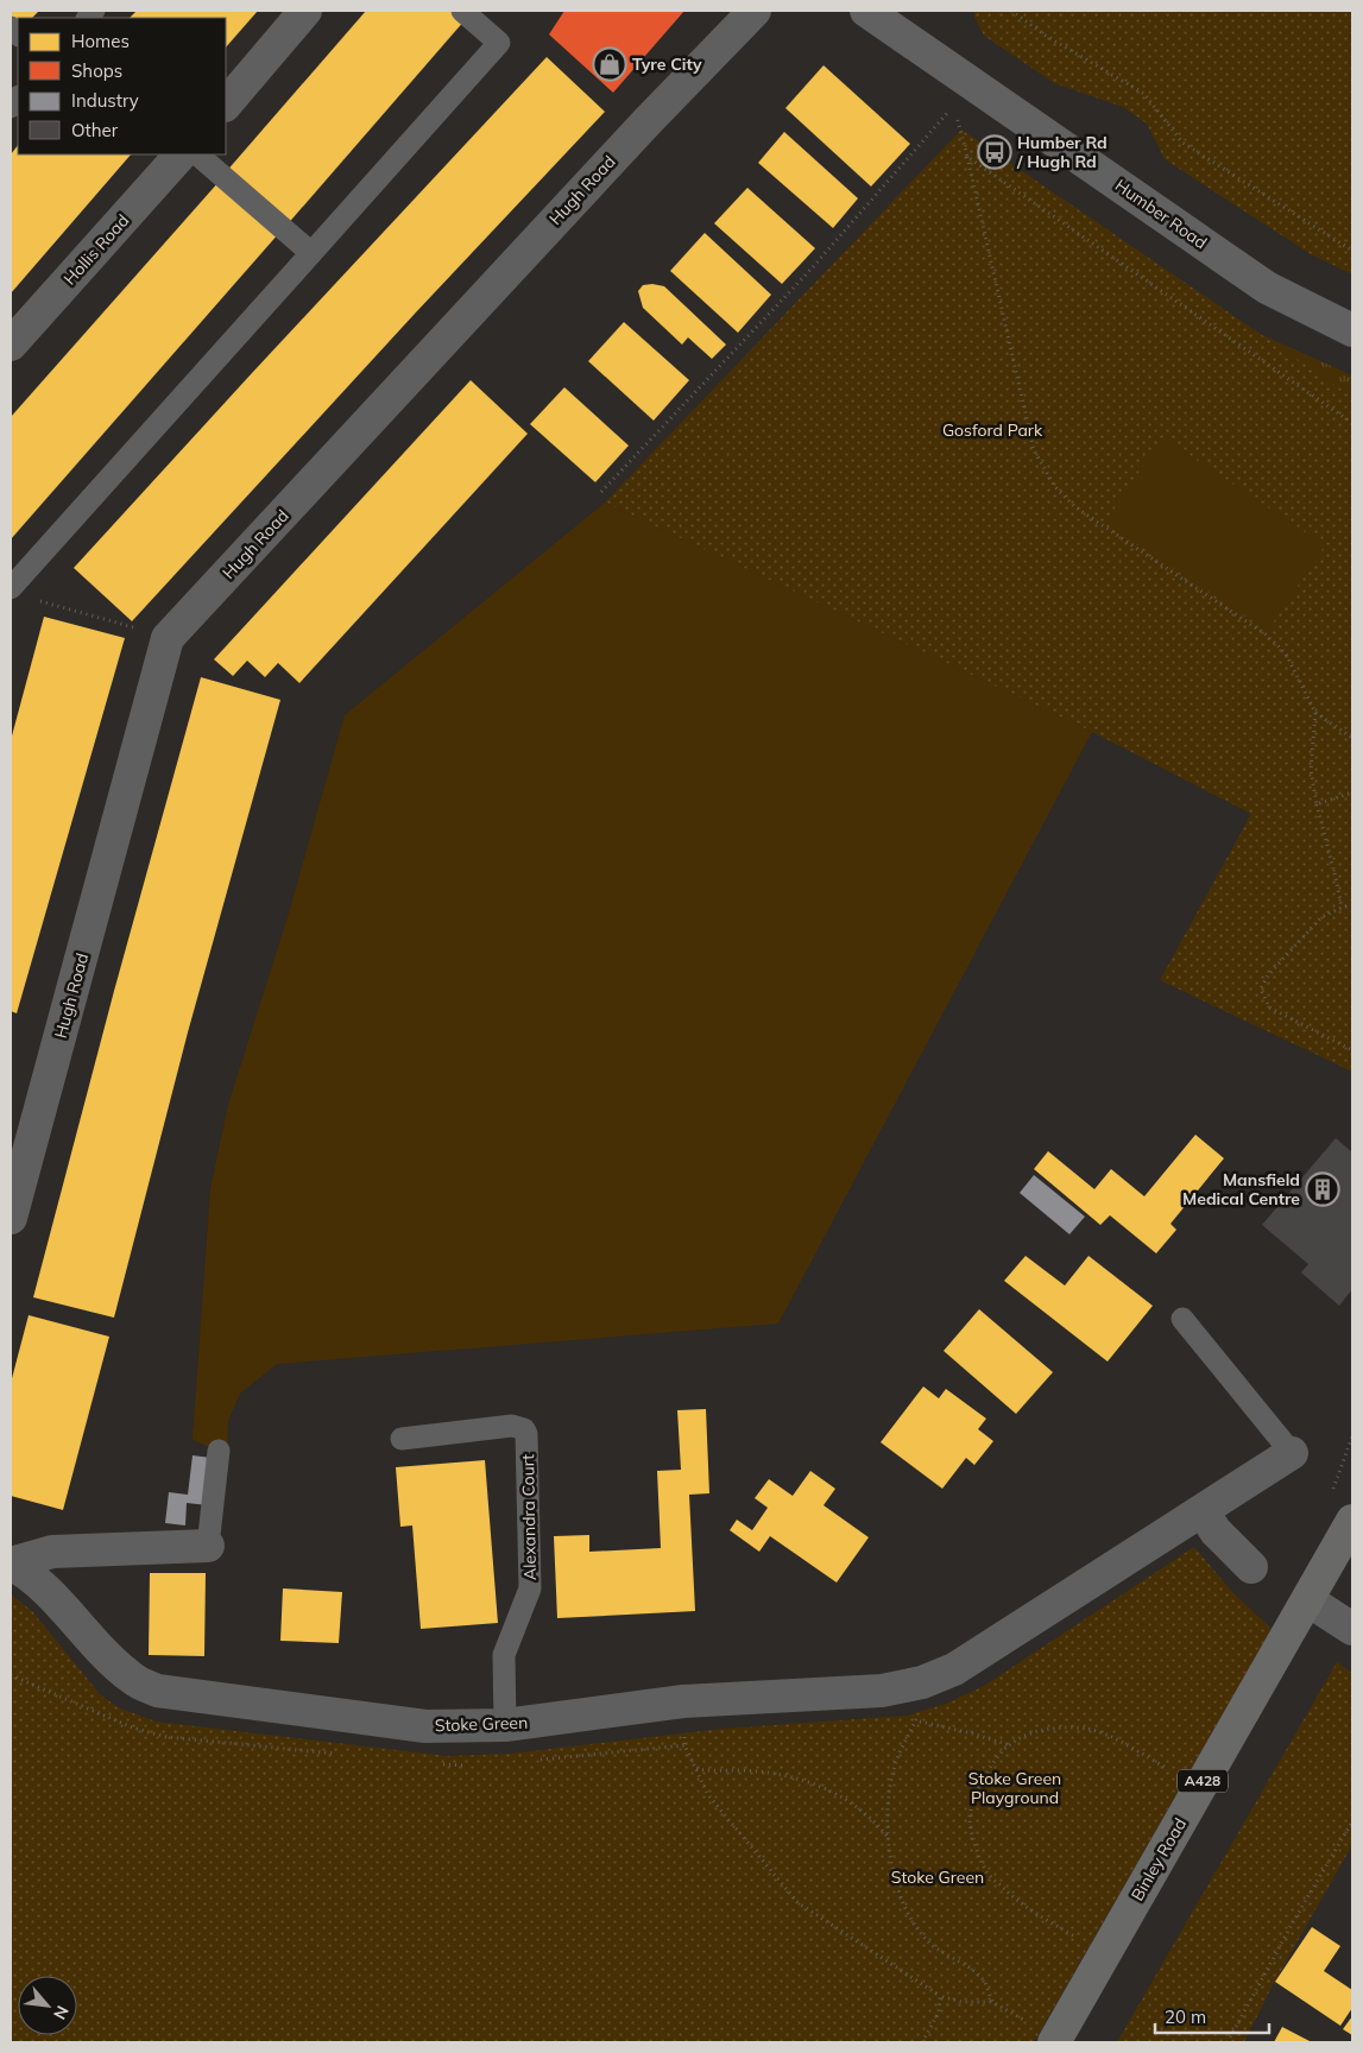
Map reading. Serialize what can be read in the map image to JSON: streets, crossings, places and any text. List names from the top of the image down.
{
  "streets": {
    "main road": ["Humber Road", "A428", "Binley Road"],
    "street": ["Hugh Road", "Hollis Road", "Stoke Green"],
    "lane": ["Alexandra Court"]
  },
  "crossings": [
    ["Alexandra Court", "Stoke Green"]
  ],
  "parks": ["Gosford Park", "Stoke Green Playground", "Stoke Green"],
  "places": {
    "shop": ["Tyre City"],
    "bus stop": ["Humber Rd / Hugh Rd"],
    "building": ["Mansfield Medical Centre"]
  },
  "legend": [
    "Homes",
    "Shops",
    "Industry",
    "Other"
  ],
  "scale_bar": "20 m",
  "north": "bottom right"
}
